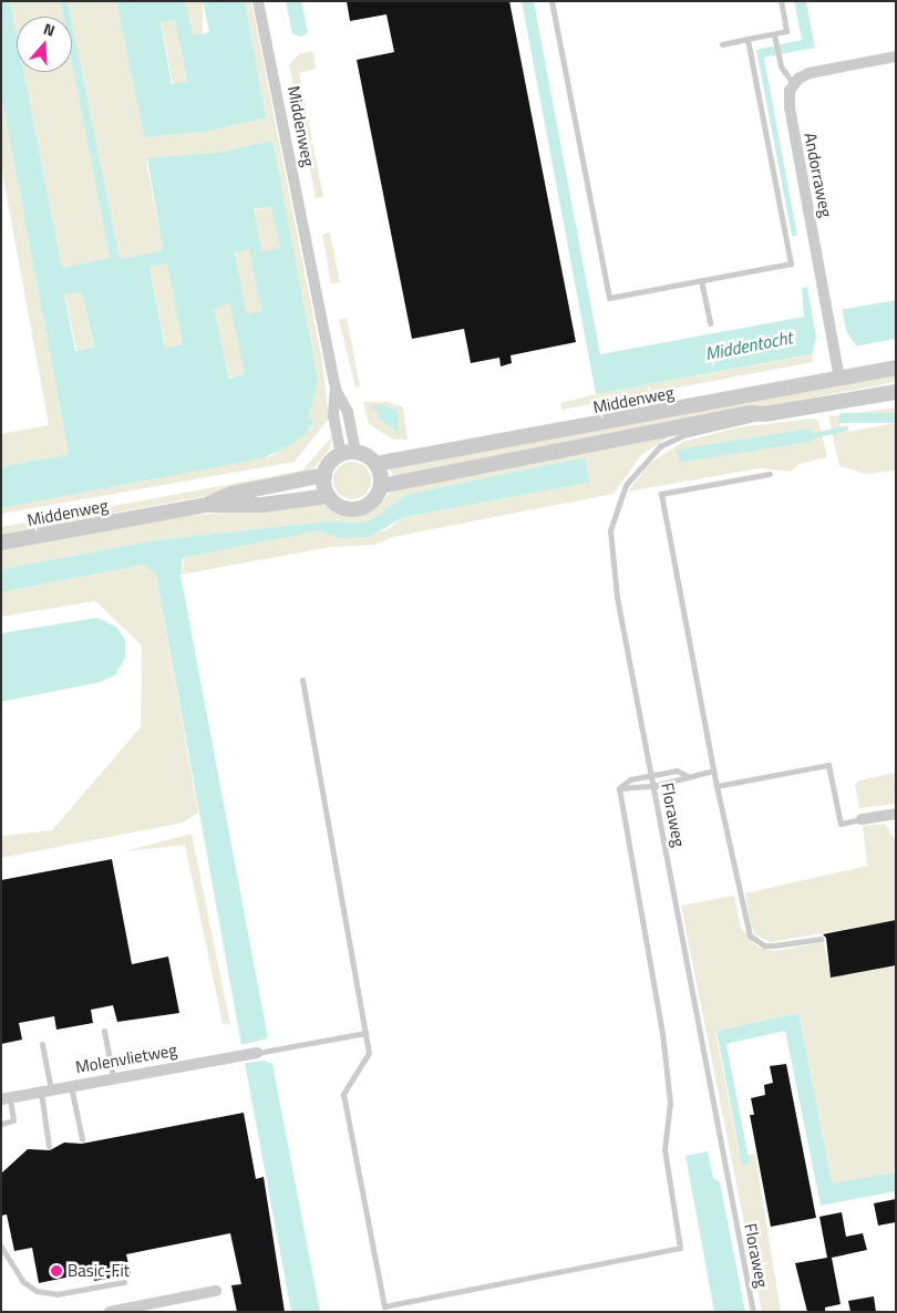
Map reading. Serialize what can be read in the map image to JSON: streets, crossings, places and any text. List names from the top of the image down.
{
  "streets": {
    "street": ["Middenweg", "Andorraweg", "Molenvlietweg"],
    "lane": ["Floraweg"]
  },
  "crossings": [
    ["Middenweg", "Andorraweg"]
  ],
  "water": ["Middentocht"],
  "places": ["Basic-Fit"],
  "north": "top"
}
